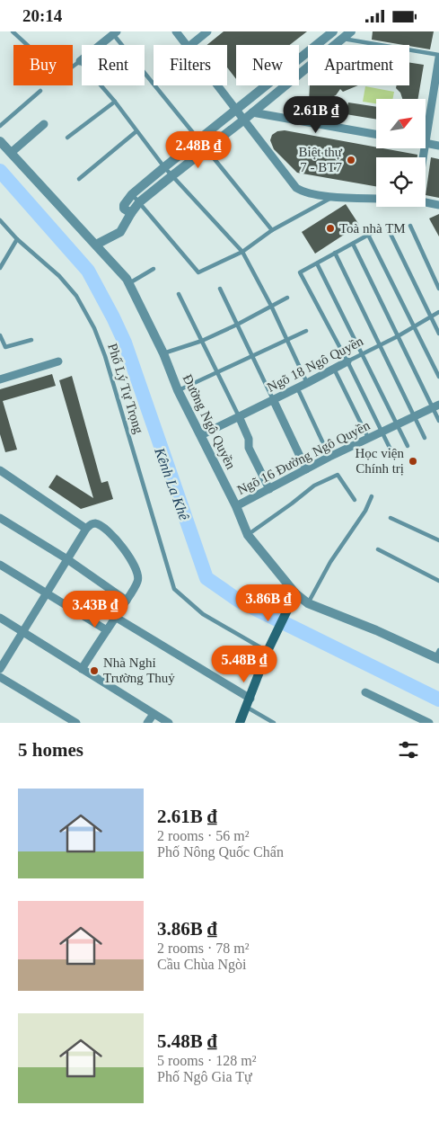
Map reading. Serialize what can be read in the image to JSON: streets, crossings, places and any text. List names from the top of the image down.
{
  "streets": {
    "street": ["Ngõ 18 Ngô Quyền", "Đường Ngô Quyền", "Ngõ 16 Đường Ngô Quyền"],
    "lane": ["Phố Lý Tự Trọng"]
  },
  "crossings": [
    ["Ngõ 18 Ngô Quyền", "Đường Ngô Quyền"],
    ["Đường Ngô Quyền", "Ngõ 16 Đường Ngô Quyền"]
  ],
  "water": ["Kênh La Khê"],
  "places": [
    "Biệt thự 7 - BT7",
    "Toà nhà TM",
    "Học viện Chính trị",
    "Nhà Nghỉ Trường Thuỷ"
  ],
  "north": "top right",
  "page": {
    "status": "20:14",
    "chip": [
      "Buy",
      "Rent",
      "Filters",
      "New",
      "Apartment"
    ],
    "price": [
      "2.61B ₫",
      "2.48B ₫",
      "3.86B ₫",
      "3.43B ₫",
      "5.48B ₫"
    ],
    "heading": "5 homes",
    "list": [
      {
        "name": "2.61B ₫",
        "note": "2 rooms · 56 m² · Phố Nông Quốc Chấn"
      },
      {
        "name": "3.86B ₫",
        "note": "2 rooms · 78 m² · Cầu Chùa Ngòi"
      },
      {
        "name": "5.48B ₫",
        "note": "5 rooms · 128 m² · Phố Ngô Gia Tự"
      }
    ]
  }
}
